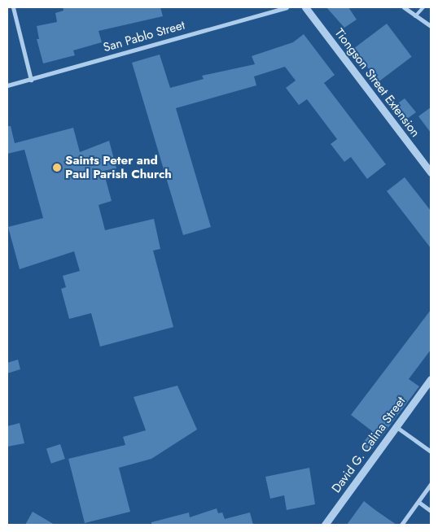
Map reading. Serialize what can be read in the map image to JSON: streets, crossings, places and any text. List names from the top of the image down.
{
  "streets": {
    "street": ["San Pablo Street", "Tiongson Street Extension", "David G. Calina Street"]
  },
  "places": ["Saints Peter and Paul Parish Church"]
}
